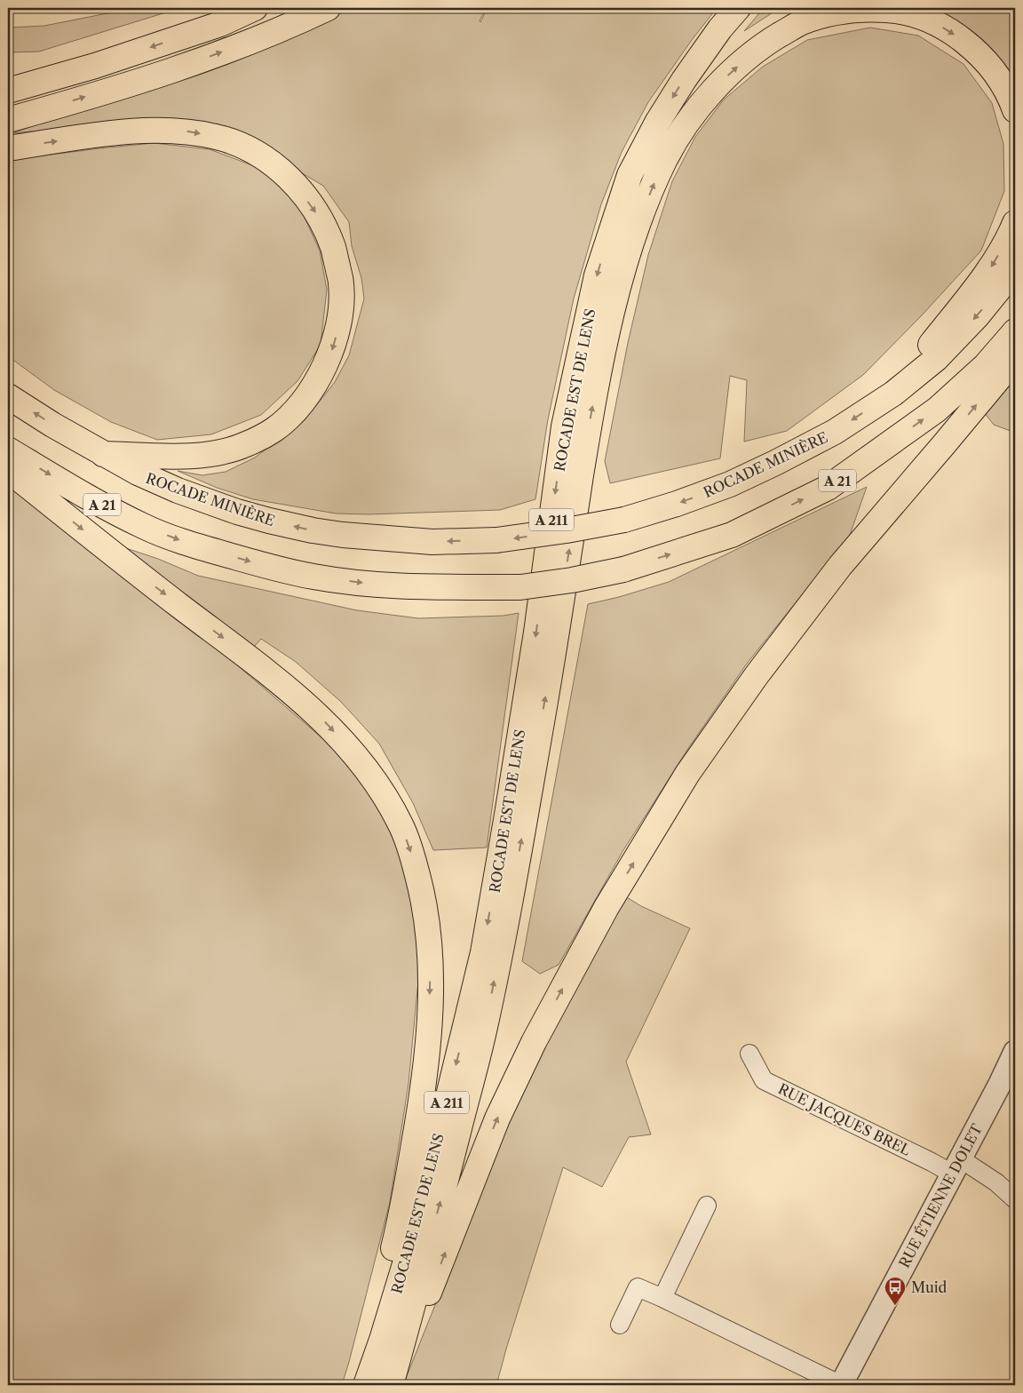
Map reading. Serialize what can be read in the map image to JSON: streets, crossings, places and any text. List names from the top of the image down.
{
  "streets": {
    "highway": [
      "ROCADE EST DE LENS",
      "ROCADE MINIÈRE",
      "A 21",
      "A 211"
    ],
    "street": ["RUE JACQUES BREL", "RUE ÉTIENNE DOLET"]
  },
  "crossings": [
    ["RUE JACQUES BREL", "RUE ÉTIENNE DOLET"]
  ],
  "places": {
    "bus stop": ["Muid"]
  }
}
